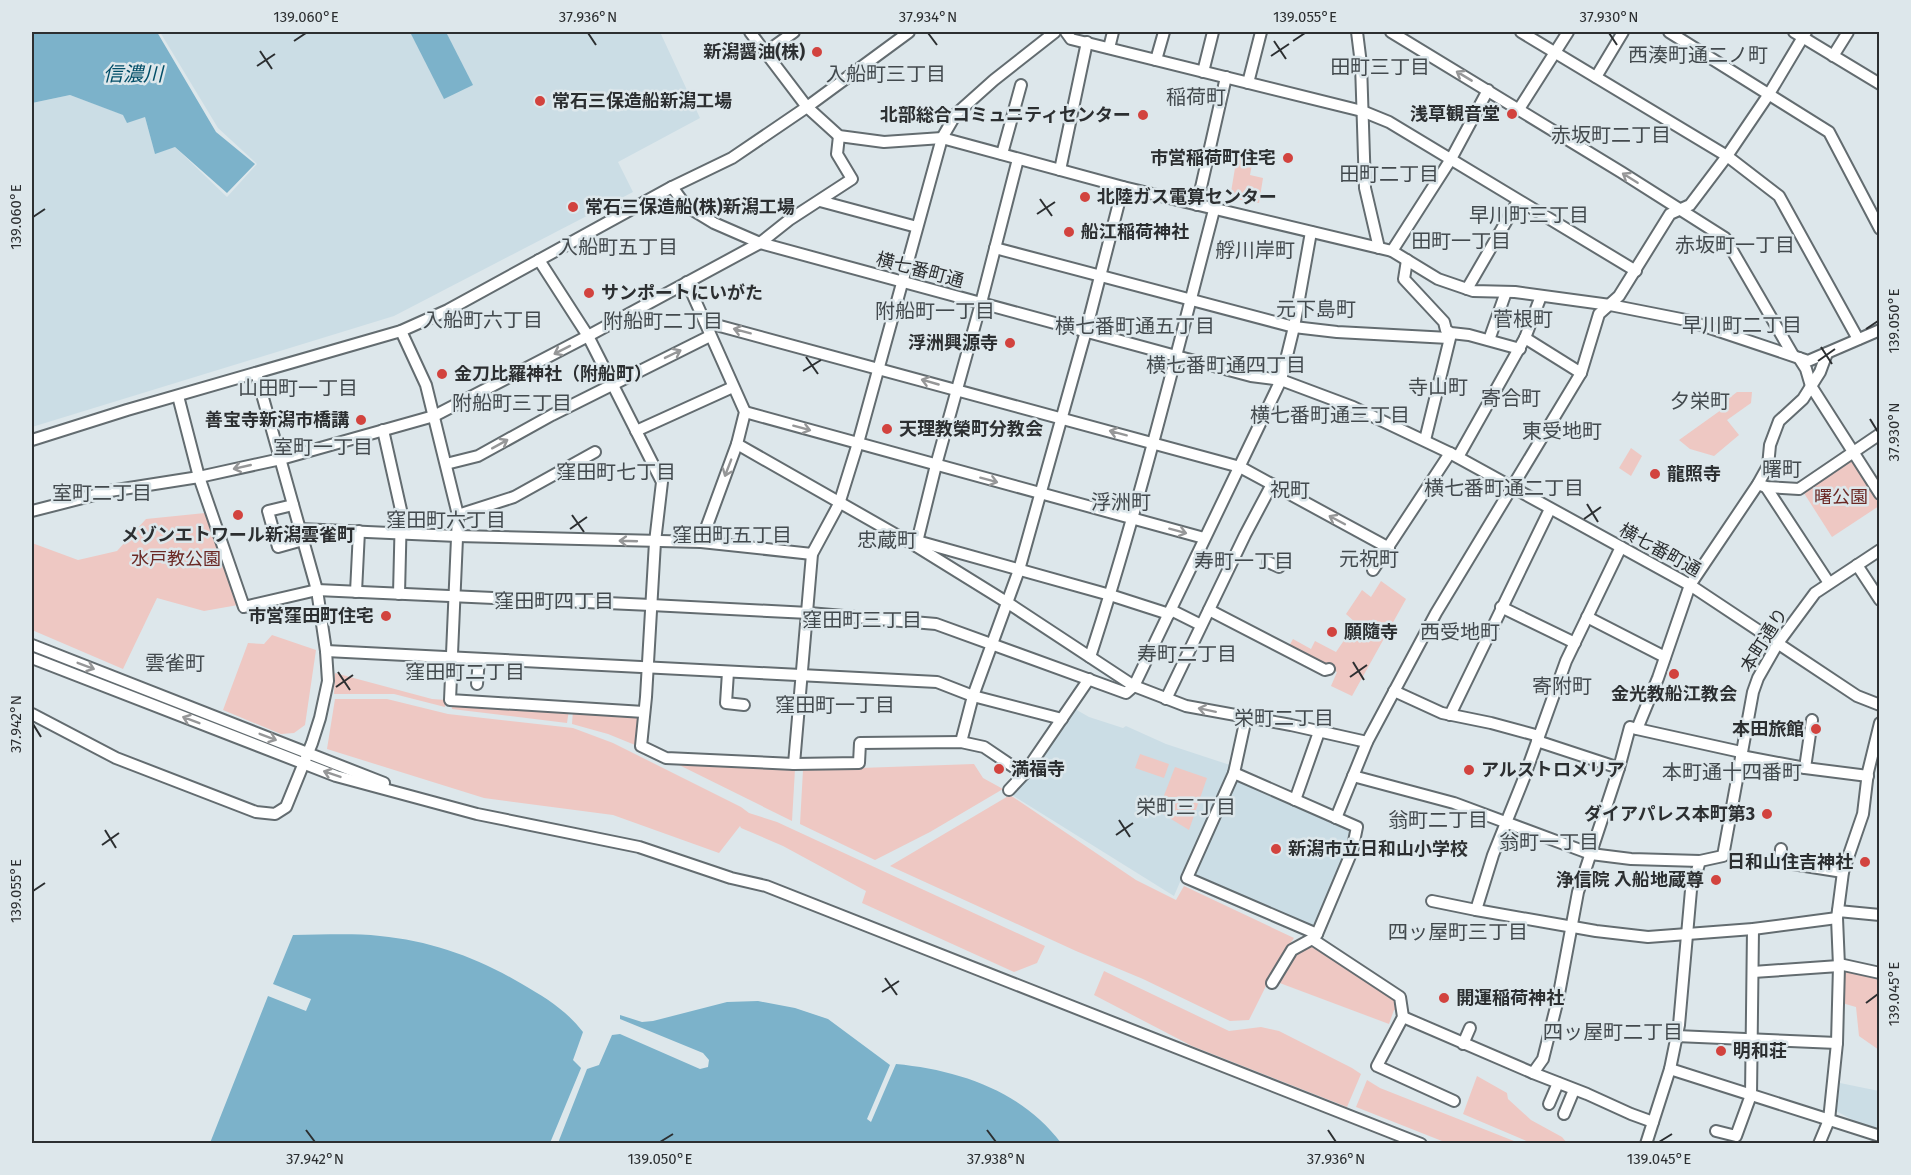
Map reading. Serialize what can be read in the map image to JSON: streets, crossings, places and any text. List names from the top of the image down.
{
  "streets": {
    "street": ["横七番町通", "本町通り"]
  },
  "crossings": [
    ["横七番町通", "本町通り"]
  ],
  "districts": [
    "西湊町通二ノ町",
    "田町三丁目",
    "入船町三丁目",
    "稲荷町",
    "赤坂町二丁目",
    "田町二丁目",
    "早川町三丁目",
    "田町一丁目",
    "赤坂町一丁目",
    "入船町五丁目",
    "艀川岸町",
    "元下島町",
    "附船町一丁目",
    "菅根町",
    "入船町六丁目",
    "附船町二丁目",
    "早川町二丁目",
    "横七番町通五丁目",
    "横七番町通四丁目",
    "寺山町",
    "山田町一丁目",
    "寄合町",
    "夕栄町",
    "附船町三丁目",
    "横七番町通三丁目",
    "東受地町",
    "室町一丁目",
    "曙町",
    "窪田町七丁目",
    "横七番町通二丁目",
    "祝町",
    "室町二丁目",
    "浮洲町",
    "窪田町六丁目",
    "窪田町五丁目",
    "忠蔵町",
    "元祝町",
    "寿町一丁目",
    "窪田町四丁目",
    "窪田町三丁目",
    "西受地町",
    "寿町二丁目",
    "雲雀町",
    "窪田町二丁目",
    "寄附町",
    "窪田町一丁目",
    "栄町二丁目",
    "本町通十四番町",
    "栄町三丁目",
    "翁町二丁目",
    "翁町一丁目",
    "四ッ屋町三丁目",
    "四ッ屋町二丁目"
  ],
  "water": ["信濃川"],
  "parks": ["曙公園", "水戸教公園"],
  "places": [
    "新潟醤油(株)",
    "常石三保造船新潟工場",
    "浅草観音堂",
    "北部総合コミュニティセンター",
    "市営稲荷町住宅",
    "北陸ガス電算センター",
    "常石三保造船(株)新潟工場",
    "船江稲荷神社",
    "サンポートにいがた",
    "浮洲興源寺",
    "金刀比羅神社（附船町）",
    "善宝寺新潟市橋講",
    "天理教榮町分教会",
    "龍照寺",
    "メゾンエトワール新潟雲雀町",
    "市営窪田町住宅",
    "願隨寺",
    "金光教船江教会",
    "本田旅館",
    "満福寺",
    "アルストロメリア",
    "ダイアパレス本町第3",
    "新潟市立日和山小学校",
    "日和山住吉神社",
    "浄信院 入船地蔵尊",
    "開運稲荷神社",
    "明和荘"
  ],
  "coordinates": [
    "139.060°E",
    "37.936°N",
    "37.934°N",
    "139.055°E",
    "37.930°N",
    "139.050°E",
    "37.942°N",
    "139.045°E",
    "37.938°N"
  ]
}
